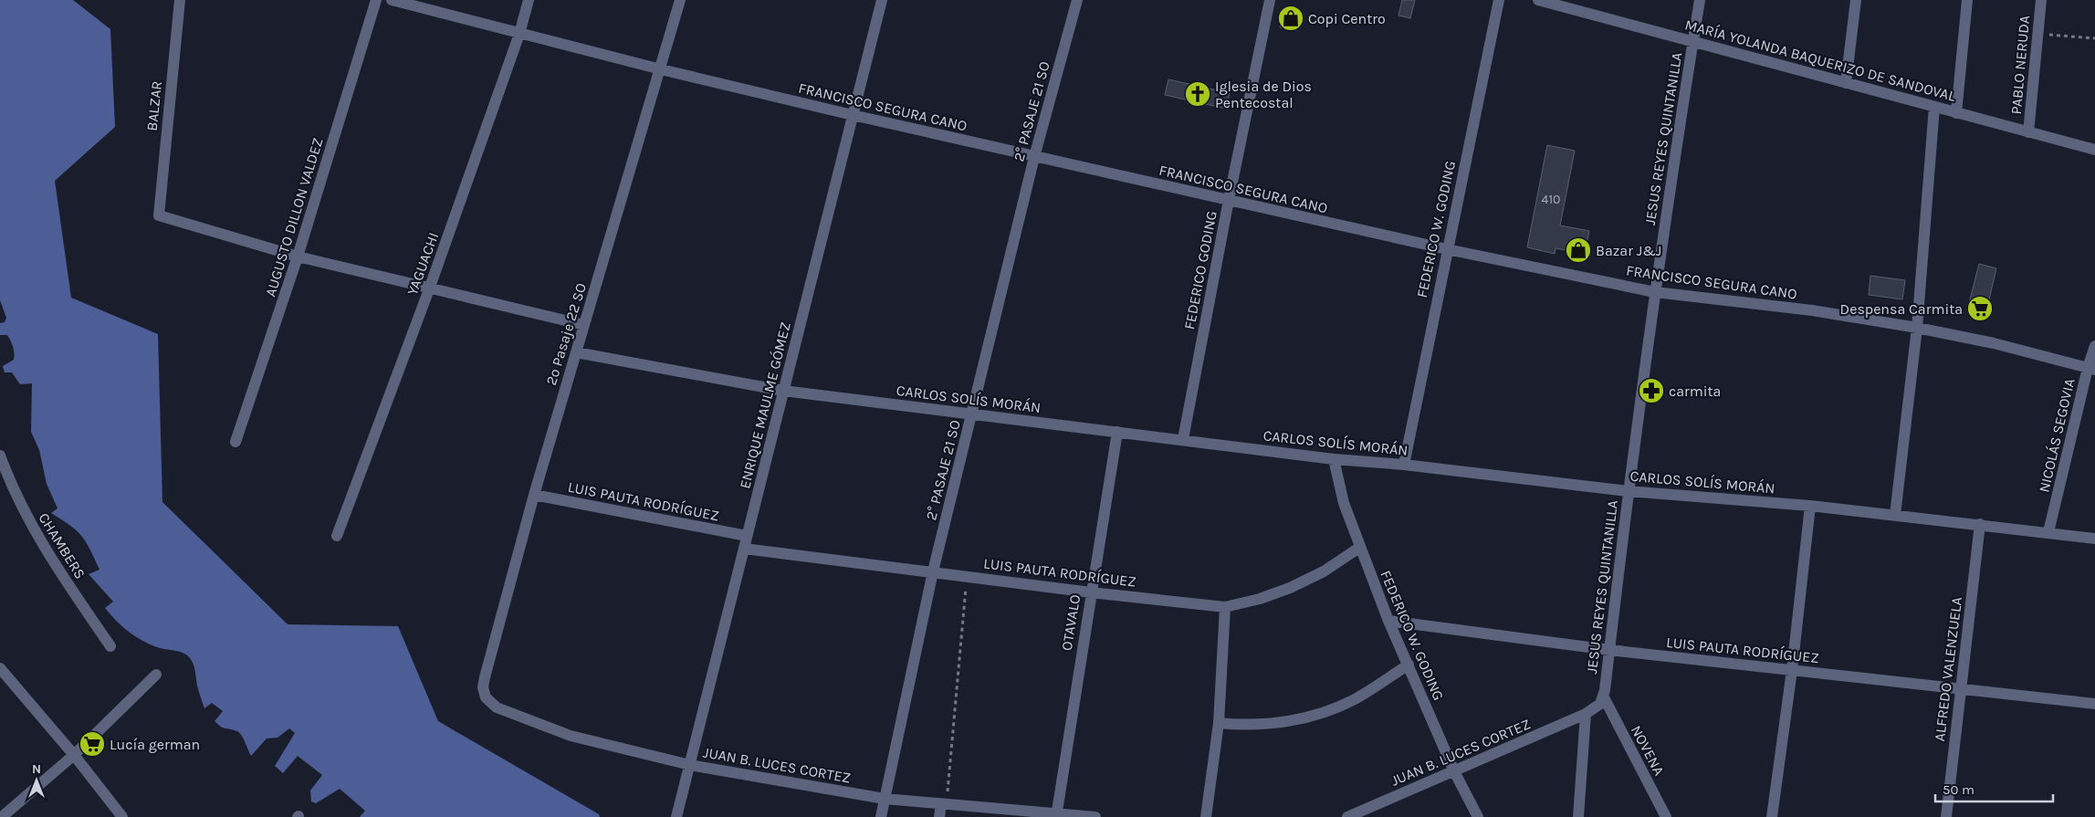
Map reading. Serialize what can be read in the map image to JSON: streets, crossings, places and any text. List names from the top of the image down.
{
  "streets": {
    "street": [
      "MARÍA YOLANDA BAQUERIZO DE SANDOVAL",
      "PABLO NERUDA",
      "BALZAR",
      "FRANCISCO SEGURA CANO",
      "2° PASAJE 21 SO",
      "JESUS REYES QUINTANILLA",
      "AUGUSTO DILLON VALDEZ",
      "FEDERICO W. GODING",
      "YAGUACHI",
      "FEDERICO GODING",
      "2º Pasaje 22 SO",
      "CARLOS SOLÍS MORÁN",
      "ENRIQUE MAULME GÓMEZ",
      "NICOLÁS SEGOVIA",
      "LUIS PAUTA RODRÍGUEZ",
      "CHAMBERS",
      "OTAVALO",
      "ALFREDO VALENZUELA",
      "NOVENA",
      "JUAN B. LUCES CORTEZ"
    ]
  },
  "crossings": [
    ["MARÍA YOLANDA BAQUERIZO DE SANDOVAL", "PABLO NERUDA"],
    ["MARÍA YOLANDA BAQUERIZO DE SANDOVAL", "JESUS REYES QUINTANILLA"],
    ["BALZAR", "AUGUSTO DILLON VALDEZ"],
    ["FRANCISCO SEGURA CANO", "2° PASAJE 21 SO"],
    ["FRANCISCO SEGURA CANO", "JESUS REYES QUINTANILLA"],
    ["FRANCISCO SEGURA CANO", "FEDERICO W. GODING"],
    ["FRANCISCO SEGURA CANO", "YAGUACHI"],
    ["FRANCISCO SEGURA CANO", "FEDERICO GODING"],
    ["FRANCISCO SEGURA CANO", "2º Pasaje 22 SO"],
    ["FRANCISCO SEGURA CANO", "ENRIQUE MAULME GÓMEZ"],
    ["FRANCISCO SEGURA CANO", "NICOLÁS SEGOVIA"],
    ["2° PASAJE 21 SO", "CARLOS SOLÍS MORÁN"],
    ["2° PASAJE 21 SO", "LUIS PAUTA RODRÍGUEZ"],
    ["2° PASAJE 21 SO", "JUAN B. LUCES CORTEZ"],
    ["JESUS REYES QUINTANILLA", "CARLOS SOLÍS MORÁN"],
    ["JESUS REYES QUINTANILLA", "LUIS PAUTA RODRÍGUEZ"],
    ["JESUS REYES QUINTANILLA", "NOVENA"],
    ["FEDERICO W. GODING", "CARLOS SOLÍS MORÁN"],
    ["FEDERICO W. GODING", "LUIS PAUTA RODRÍGUEZ"],
    ["FEDERICO W. GODING", "JUAN B. LUCES CORTEZ"],
    ["FEDERICO GODING", "CARLOS SOLÍS MORÁN"],
    ["2º Pasaje 22 SO", "CARLOS SOLÍS MORÁN"],
    ["2º Pasaje 22 SO", "LUIS PAUTA RODRÍGUEZ"],
    ["2º Pasaje 22 SO", "JUAN B. LUCES CORTEZ"],
    ["CARLOS SOLÍS MORÁN", "ENRIQUE MAULME GÓMEZ"],
    ["CARLOS SOLÍS MORÁN", "NICOLÁS SEGOVIA"],
    ["CARLOS SOLÍS MORÁN", "OTAVALO"],
    ["CARLOS SOLÍS MORÁN", "ALFREDO VALENZUELA"],
    ["ENRIQUE MAULME GÓMEZ", "LUIS PAUTA RODRÍGUEZ"],
    ["ENRIQUE MAULME GÓMEZ", "JUAN B. LUCES CORTEZ"],
    ["LUIS PAUTA RODRÍGUEZ", "OTAVALO"],
    ["LUIS PAUTA RODRÍGUEZ", "ALFREDO VALENZUELA"],
    ["OTAVALO", "JUAN B. LUCES CORTEZ"]
  ],
  "places": {
    "shop": ["Copi Centro", "Bazar J&J"],
    "church": ["Iglesia de Dios Pentecostal"],
    "supermarket": ["Despensa Carmita", "Lucía german"],
    "pharmacy": ["carmita"]
  },
  "house_numbers": ["410"],
  "scale_bar": "50 m",
  "north": "top"
}
